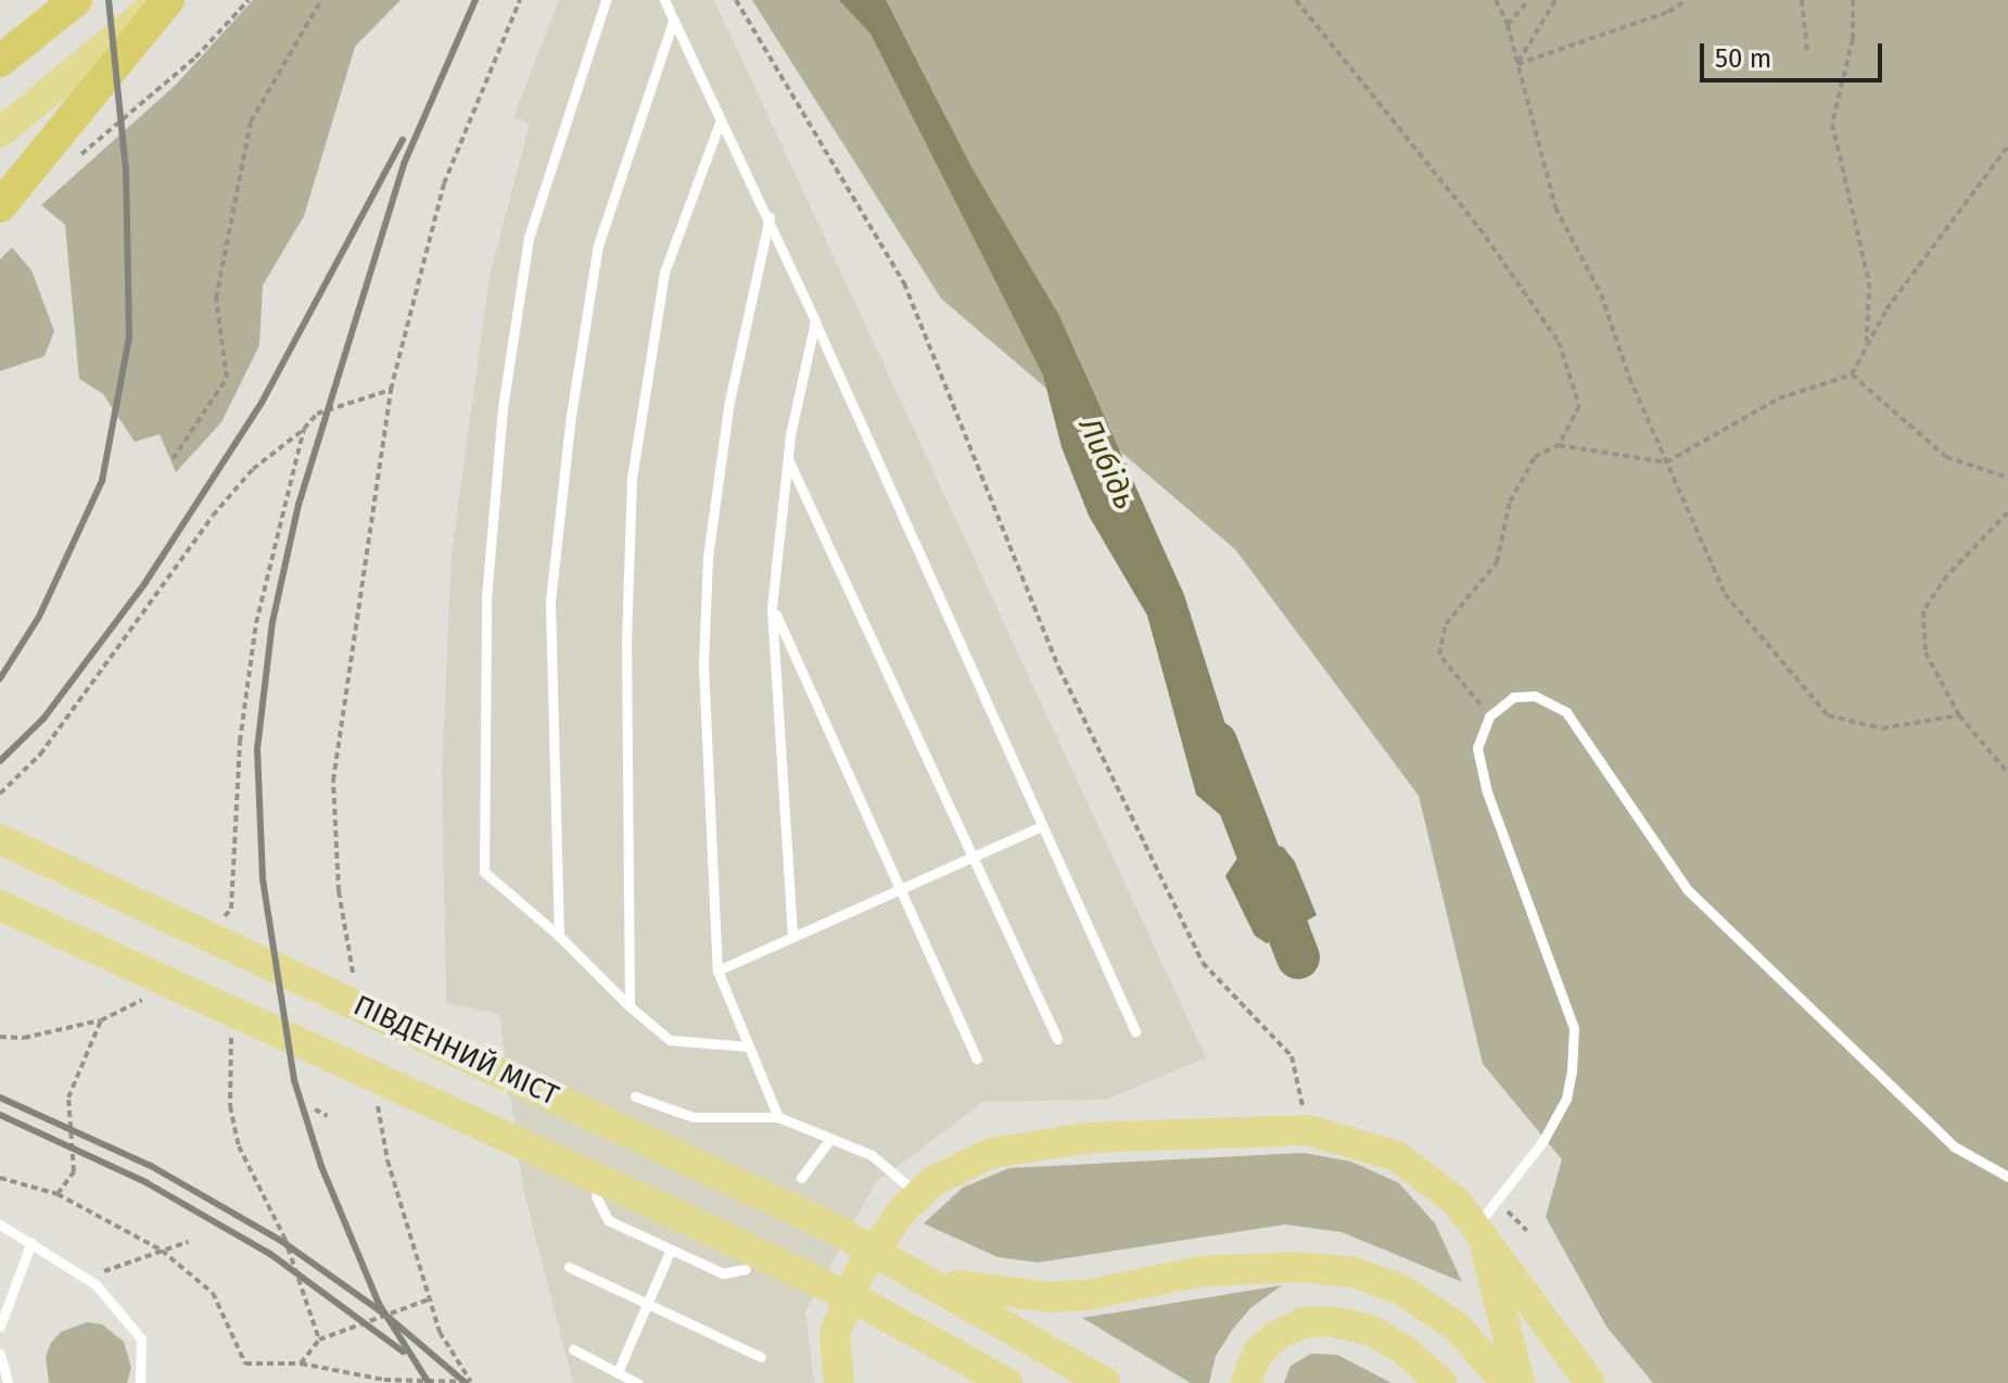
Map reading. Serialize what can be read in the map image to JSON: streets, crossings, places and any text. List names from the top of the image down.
{
  "streets": {
    "main road": ["ПІВДЕННИЙ МІСТ"]
  },
  "water": ["Либідь"],
  "scale_bar": "50 m"
}
